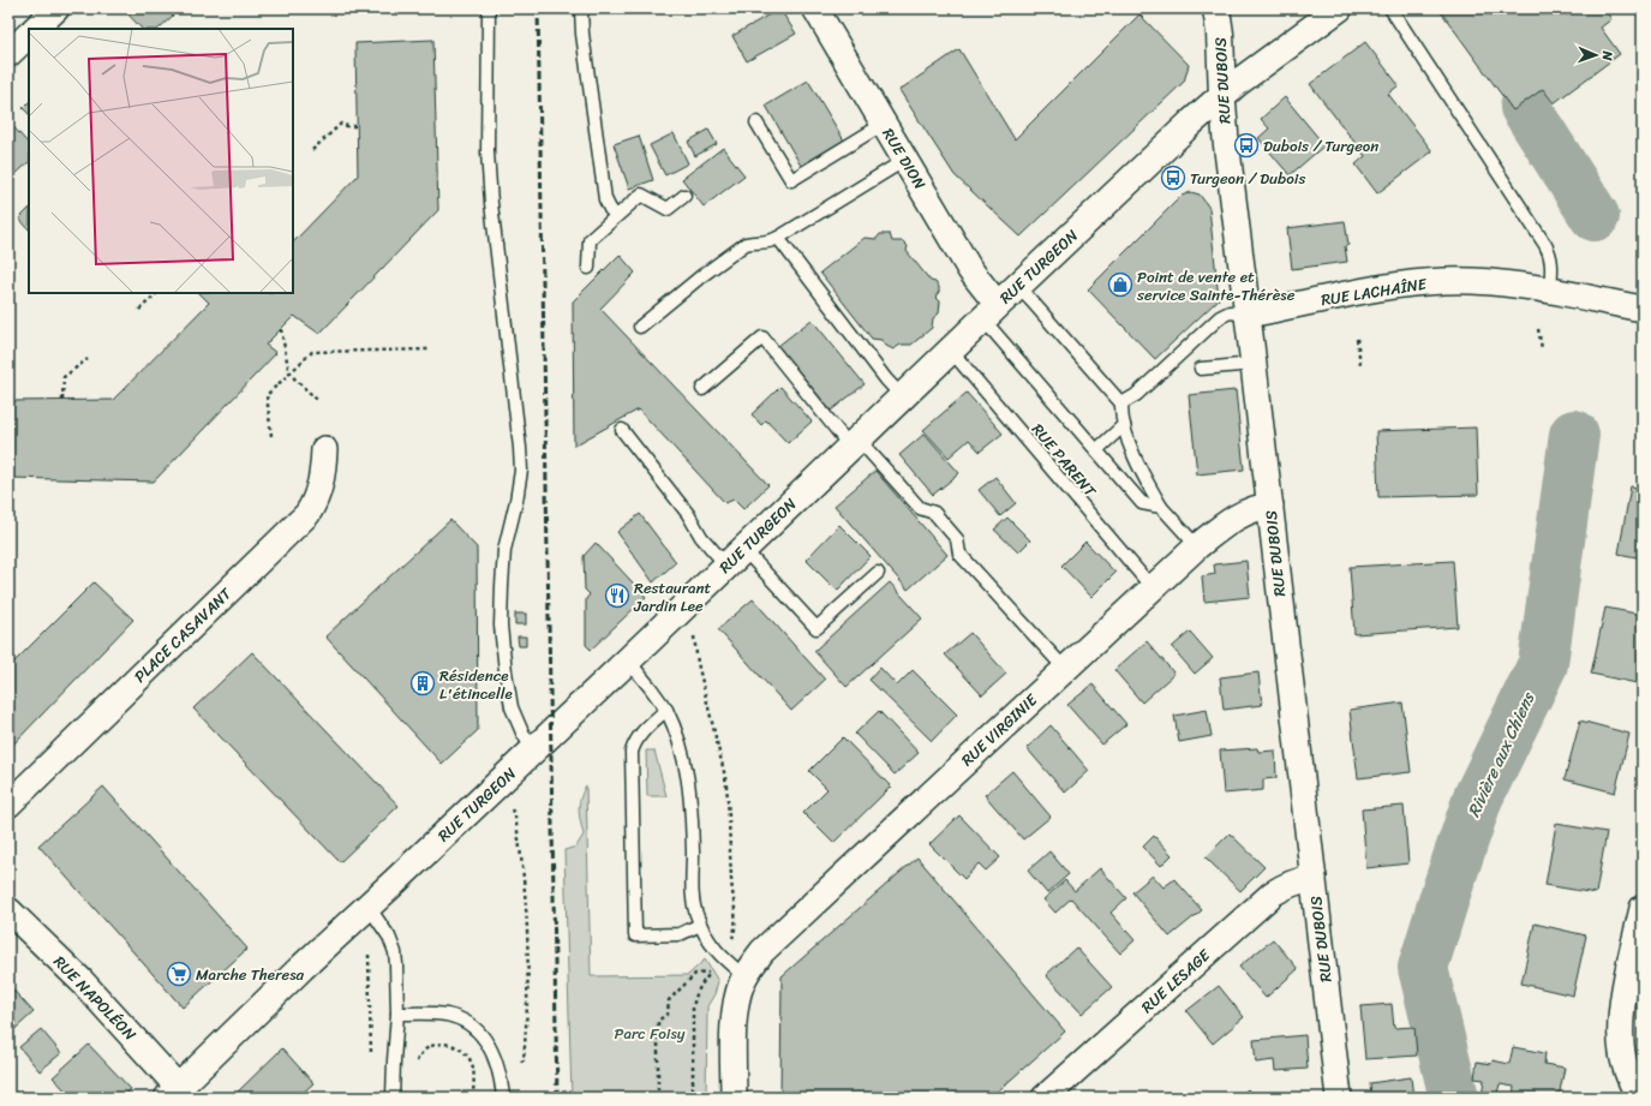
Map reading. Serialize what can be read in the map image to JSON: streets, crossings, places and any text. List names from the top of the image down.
{
  "streets": {
    "street": [
      "RUE DUBOIS",
      "RUE DION",
      "RUE TURGEON",
      "RUE LACHAÎNE",
      "PLACE CASAVANT",
      "RUE VIRGINIE",
      "RUE LESAGE",
      "RUE NAPOLÉON"
    ],
    "lane": ["RUE PARENT"]
  },
  "crossings": [
    ["RUE DUBOIS", "RUE TURGEON"],
    ["RUE DUBOIS", "RUE LACHAÎNE"],
    ["RUE DUBOIS", "RUE VIRGINIE"],
    ["RUE DUBOIS", "RUE LESAGE"],
    ["RUE DION", "RUE TURGEON"],
    ["RUE TURGEON", "RUE PARENT"],
    ["RUE TURGEON", "RUE NAPOLÉON"],
    ["RUE PARENT", "RUE VIRGINIE"]
  ],
  "water": ["Rivière aux Chiens"],
  "parks": ["Parc Foisy"],
  "places": {
    "bus stop": ["Dubois / Turgeon", "Turgeon / Dubois"],
    "shop": ["Point de vente et service Sainte-Thérèse"],
    "restaurant": ["Restaurant Jardin Lee"],
    "building": ["Résidence L'étincelle"],
    "supermarket": ["Marche Theresa"]
  },
  "north": "right"
}
